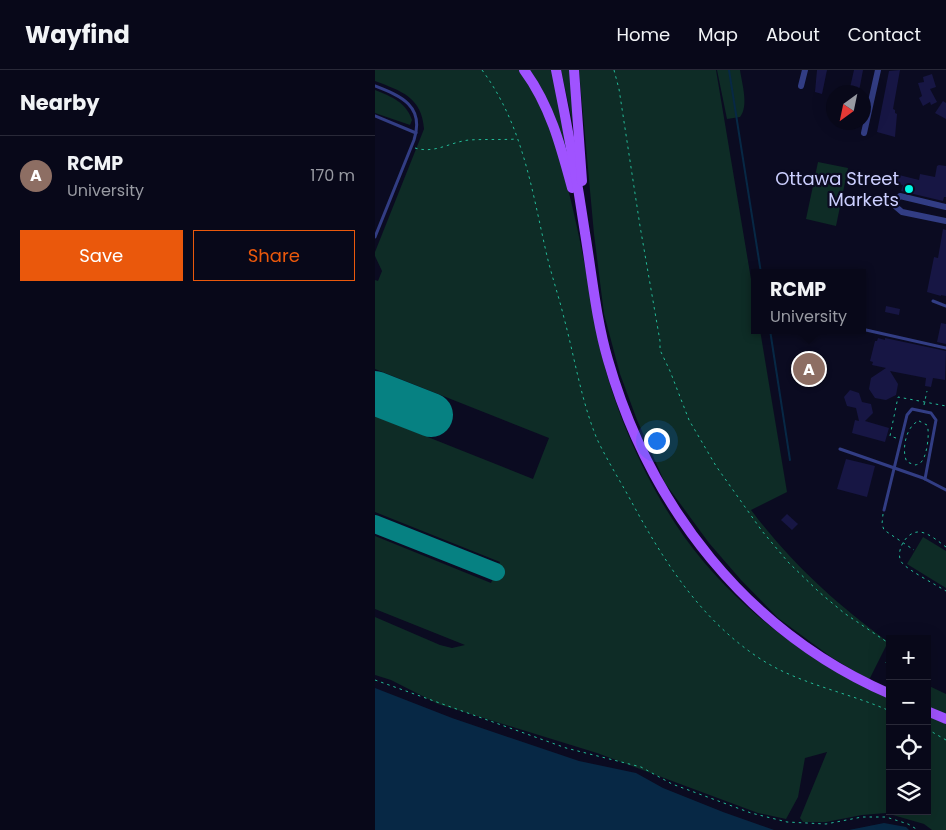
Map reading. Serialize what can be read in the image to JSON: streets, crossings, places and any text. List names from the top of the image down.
{
  "places": ["Ottawa Street Markets"],
  "north": "bottom left",
  "page": {
    "header": "Wayfind",
    "nav": [
      "Home",
      "Map",
      "About",
      "Contact"
    ],
    "heading": "Nearby",
    "list": [
      {
        "mark": "A",
        "name": "RCMP",
        "note": "University",
        "value": "170 m"
      }
    ],
    "buttons": ["Save", "Share"],
    "popup": ["RCMP", "University"],
    "pins": "A",
    "map_buttons": ["+", "−"]
  }
}
